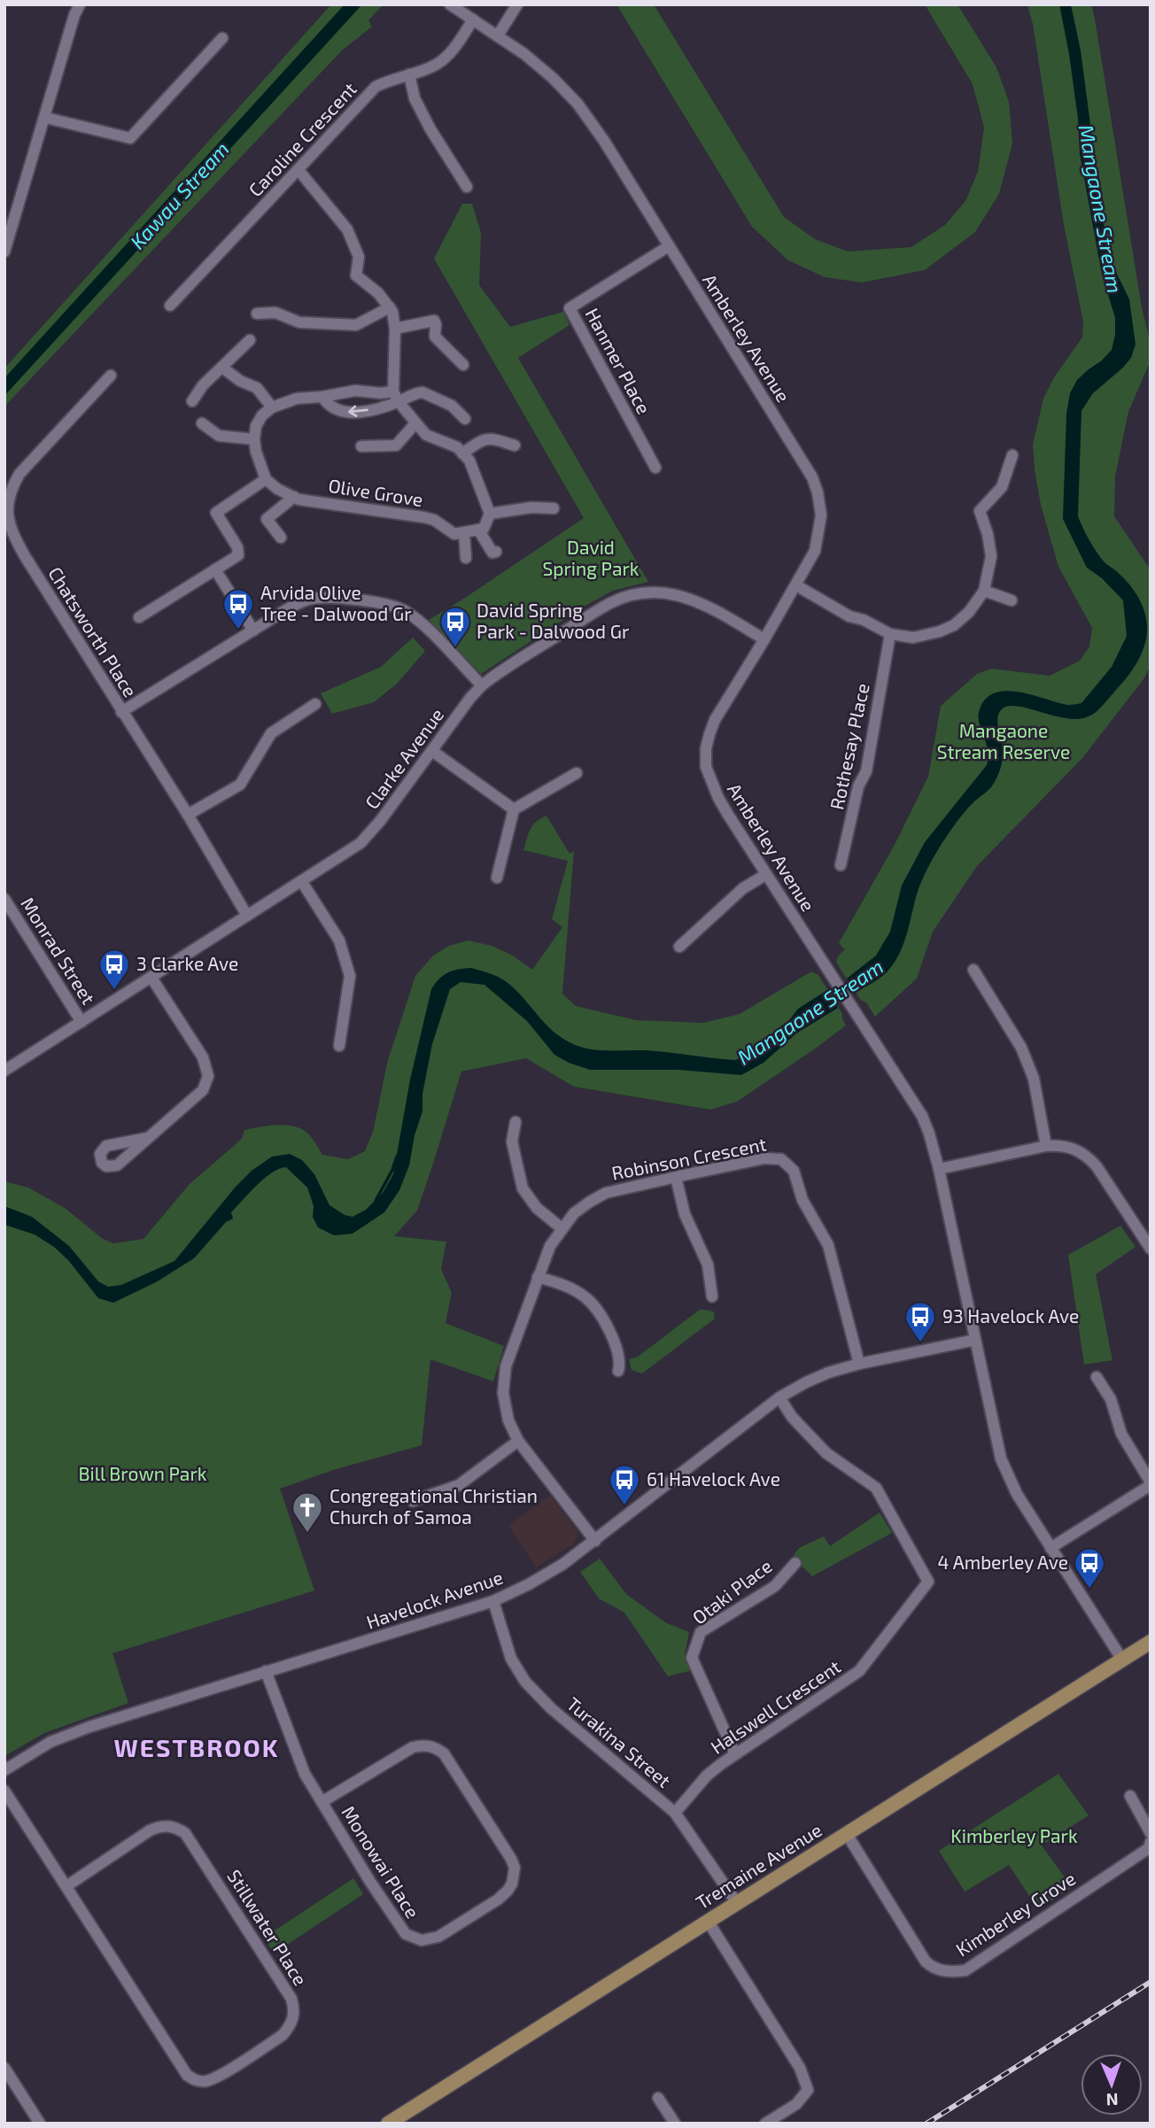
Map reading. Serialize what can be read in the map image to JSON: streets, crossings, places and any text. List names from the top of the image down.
{
  "streets": {
    "main road": ["Tremaine Avenue"],
    "street": [
      "Caroline Crescent",
      "Amberley Avenue",
      "Hanmer Place",
      "Olive Grove",
      "Chatsworth Place",
      "Rothesay Place",
      "Clarke Avenue",
      "Monrad Street",
      "Robinson Crescent",
      "Otaki Place",
      "Havelock Avenue",
      "Halswell Crescent",
      "Turakina Street",
      "Monowai Place",
      "Kimberley Grove",
      "Stillwater Place"
    ]
  },
  "crossings": [
    ["Caroline Crescent", "Amberley Avenue"],
    ["Amberley Avenue", "Hanmer Place"],
    ["Amberley Avenue", "Clarke Avenue"],
    ["Amberley Avenue", "Havelock Avenue"],
    ["Amberley Avenue", "Tremaine Avenue"],
    ["Chatsworth Place", "Clarke Avenue"],
    ["Clarke Avenue", "Monrad Street"],
    ["Robinson Crescent", "Havelock Avenue"],
    ["Otaki Place", "Halswell Crescent"],
    ["Havelock Avenue", "Halswell Crescent"],
    ["Havelock Avenue", "Turakina Street"],
    ["Havelock Avenue", "Monowai Place"],
    ["Halswell Crescent", "Turakina Street"],
    ["Turakina Street", "Tremaine Avenue"],
    ["Tremaine Avenue", "Kimberley Grove"]
  ],
  "districts": ["WESTBROOK"],
  "water": ["Kawau Stream", "Mangaone Stream"],
  "parks": [
    "David Spring Park",
    "Mangaone Stream Reserve",
    "Bill Brown Park",
    "Kimberley Park"
  ],
  "places": {
    "bus stop": [
      "Arvida Olive Tree - Dalwood Gr",
      "David Spring Park - Dalwood Gr",
      "3 Clarke Ave",
      "93 Havelock Ave",
      "61 Havelock Ave",
      "4 Amberley Ave"
    ],
    "church": ["Congregational Christian Church of Samoa"]
  },
  "north": "bottom"
}
